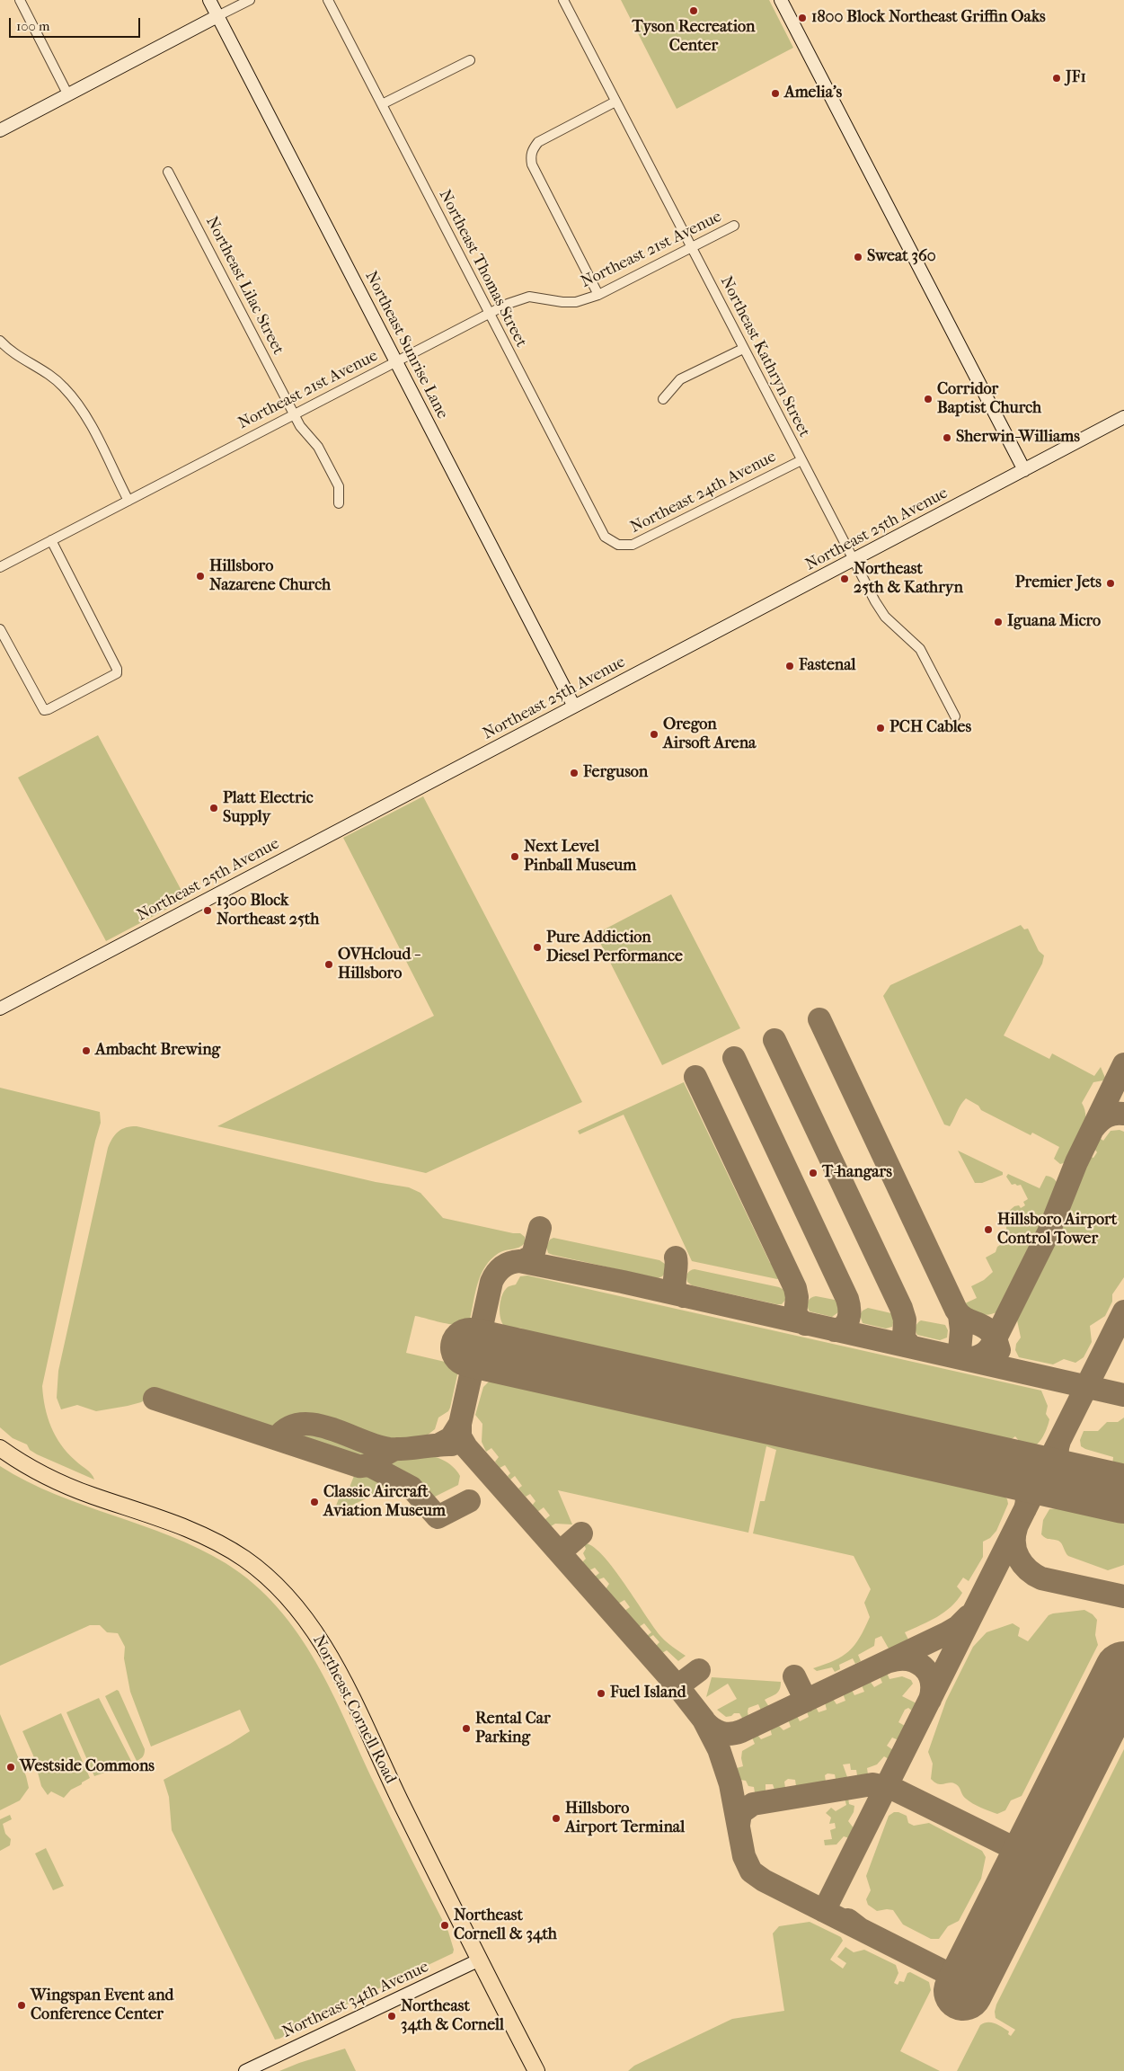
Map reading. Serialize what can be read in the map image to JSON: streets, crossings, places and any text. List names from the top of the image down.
{
  "streets": {
    "highway": ["Northeast Cornell Road"],
    "street": [
      "Northeast 21st Avenue",
      "Northeast Thomas Street",
      "Northeast Lilac Street",
      "Northeast Sunrise Lane",
      "Northeast Kathryn Street",
      "Northeast 24th Avenue",
      "Northeast 25th Avenue",
      "Northeast 34th Avenue"
    ]
  },
  "crossings": [
    ["Northeast 21st Avenue", "Northeast Thomas Street"],
    ["Northeast 21st Avenue", "Northeast Lilac Street"],
    ["Northeast 21st Avenue", "Northeast Sunrise Lane"],
    ["Northeast 21st Avenue", "Northeast Kathryn Street"],
    ["Northeast Thomas Street", "Northeast 24th Avenue"],
    ["Northeast Sunrise Lane", "Northeast 25th Avenue"],
    ["Northeast Kathryn Street", "Northeast 24th Avenue"],
    ["Northeast Kathryn Street", "Northeast 25th Avenue"],
    ["Northeast Cornell Road", "Northeast 34th Avenue"]
  ],
  "places": [
    "Tyson Recreation Center",
    "1800 Block Northeast Griffin Oaks",
    "JF1",
    "Amelia's",
    "Sweat 360",
    "Corridor Baptist Church",
    "Sherwin-Williams",
    "Hillsboro Nazarene Church",
    "Northeast 25th & Kathryn",
    "Premier Jets",
    "Iguana Micro",
    "Fastenal",
    "PCH Cables",
    "Oregon Airsoft Arena",
    "Ferguson",
    "Platt Electric Supply",
    "Next Level Pinball Museum",
    "1300 Block Northeast 25th",
    "Pure Addiction Diesel Performance",
    "OVHcloud - Hillsboro",
    "Ambacht Brewing",
    "T-hangars",
    "Hillsboro Airport Control Tower",
    "Classic Aircraft Aviation Museum",
    "Fuel Island",
    "Rental Car Parking",
    "Westside Commons",
    "Hillsboro Airport Terminal",
    "Northeast Cornell & 34th",
    "Wingspan Event and Conference Center",
    "Northeast 34th & Cornell"
  ],
  "scale_bar": "100 m"
}
